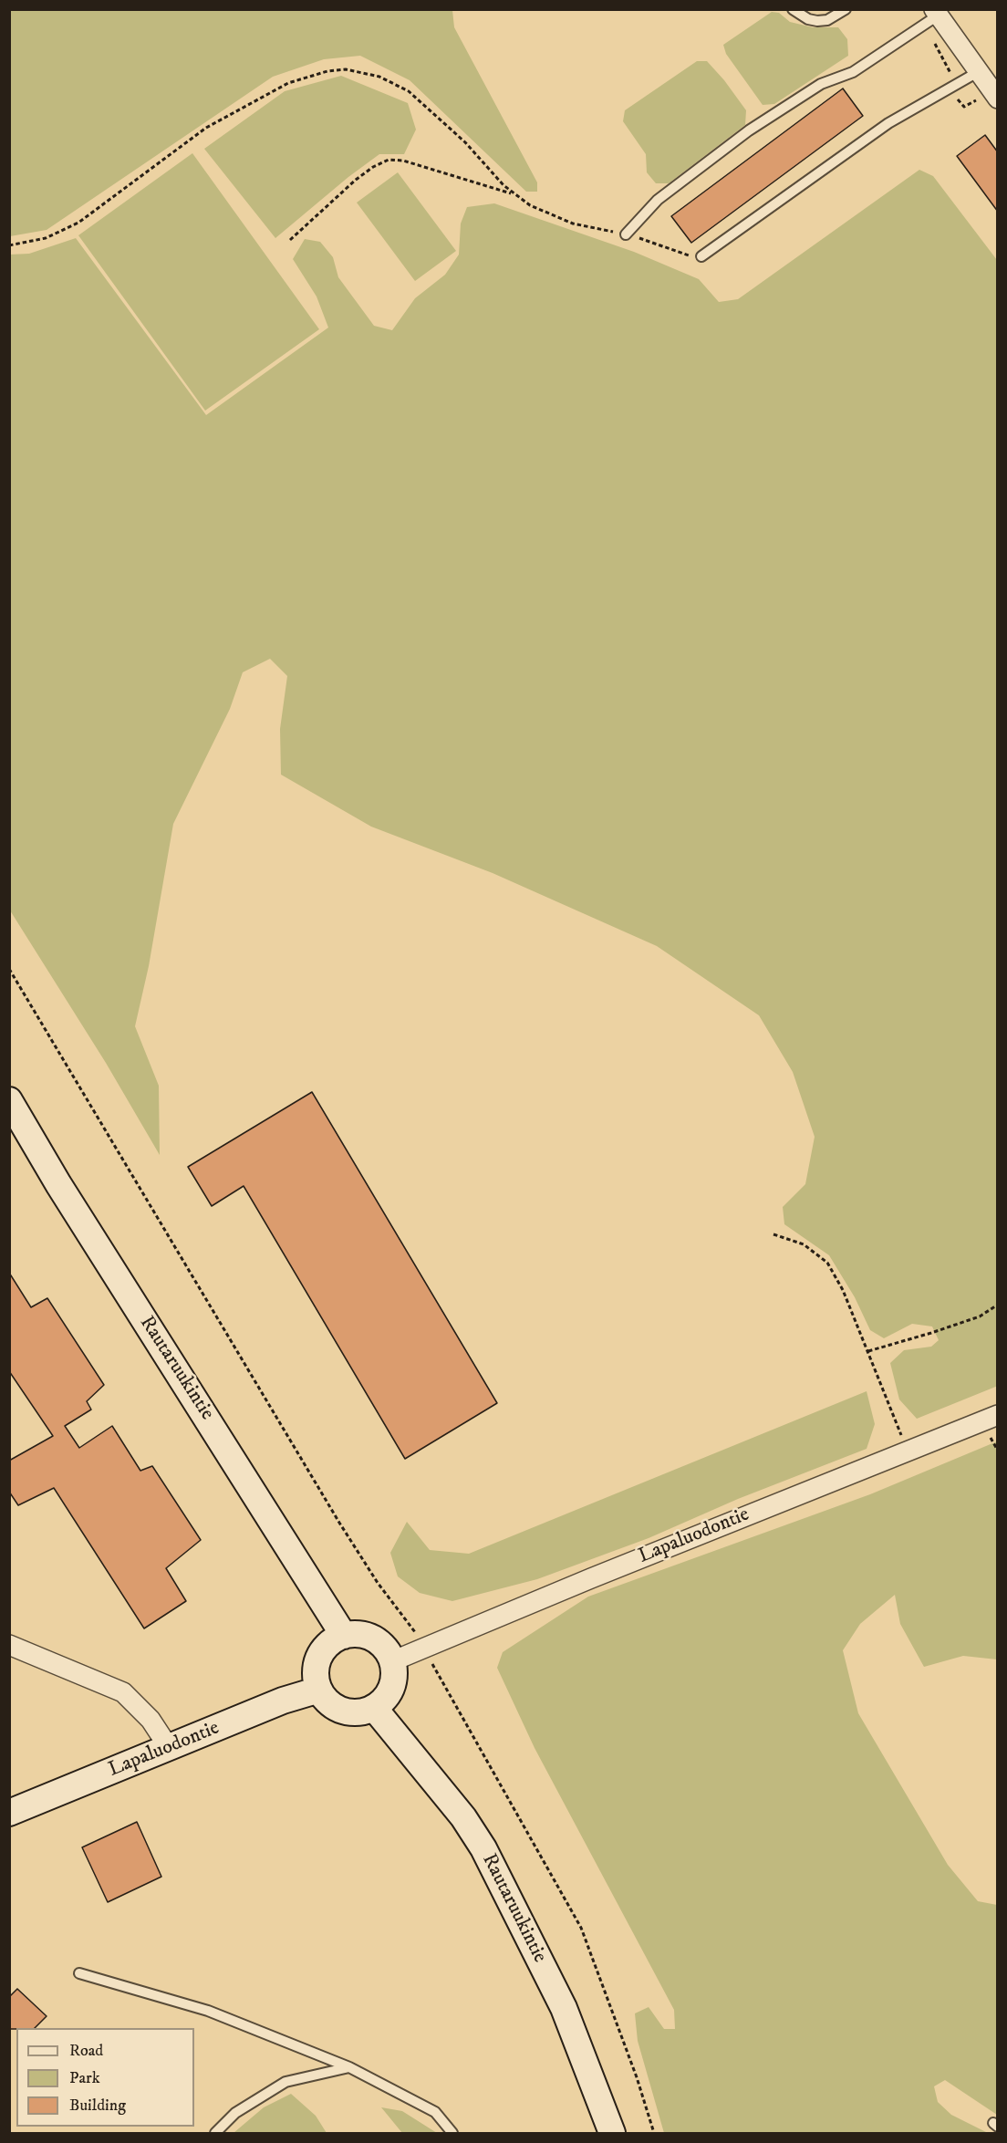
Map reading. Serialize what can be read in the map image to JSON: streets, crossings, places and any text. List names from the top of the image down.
{
  "streets": {
    "main road": ["Rautaruukintie", "Lapaluodontie"]
  },
  "crossings": [
    ["Rautaruukintie", "Lapaluodontie"]
  ],
  "legend": ["Road", "Park", "Building"]
}
